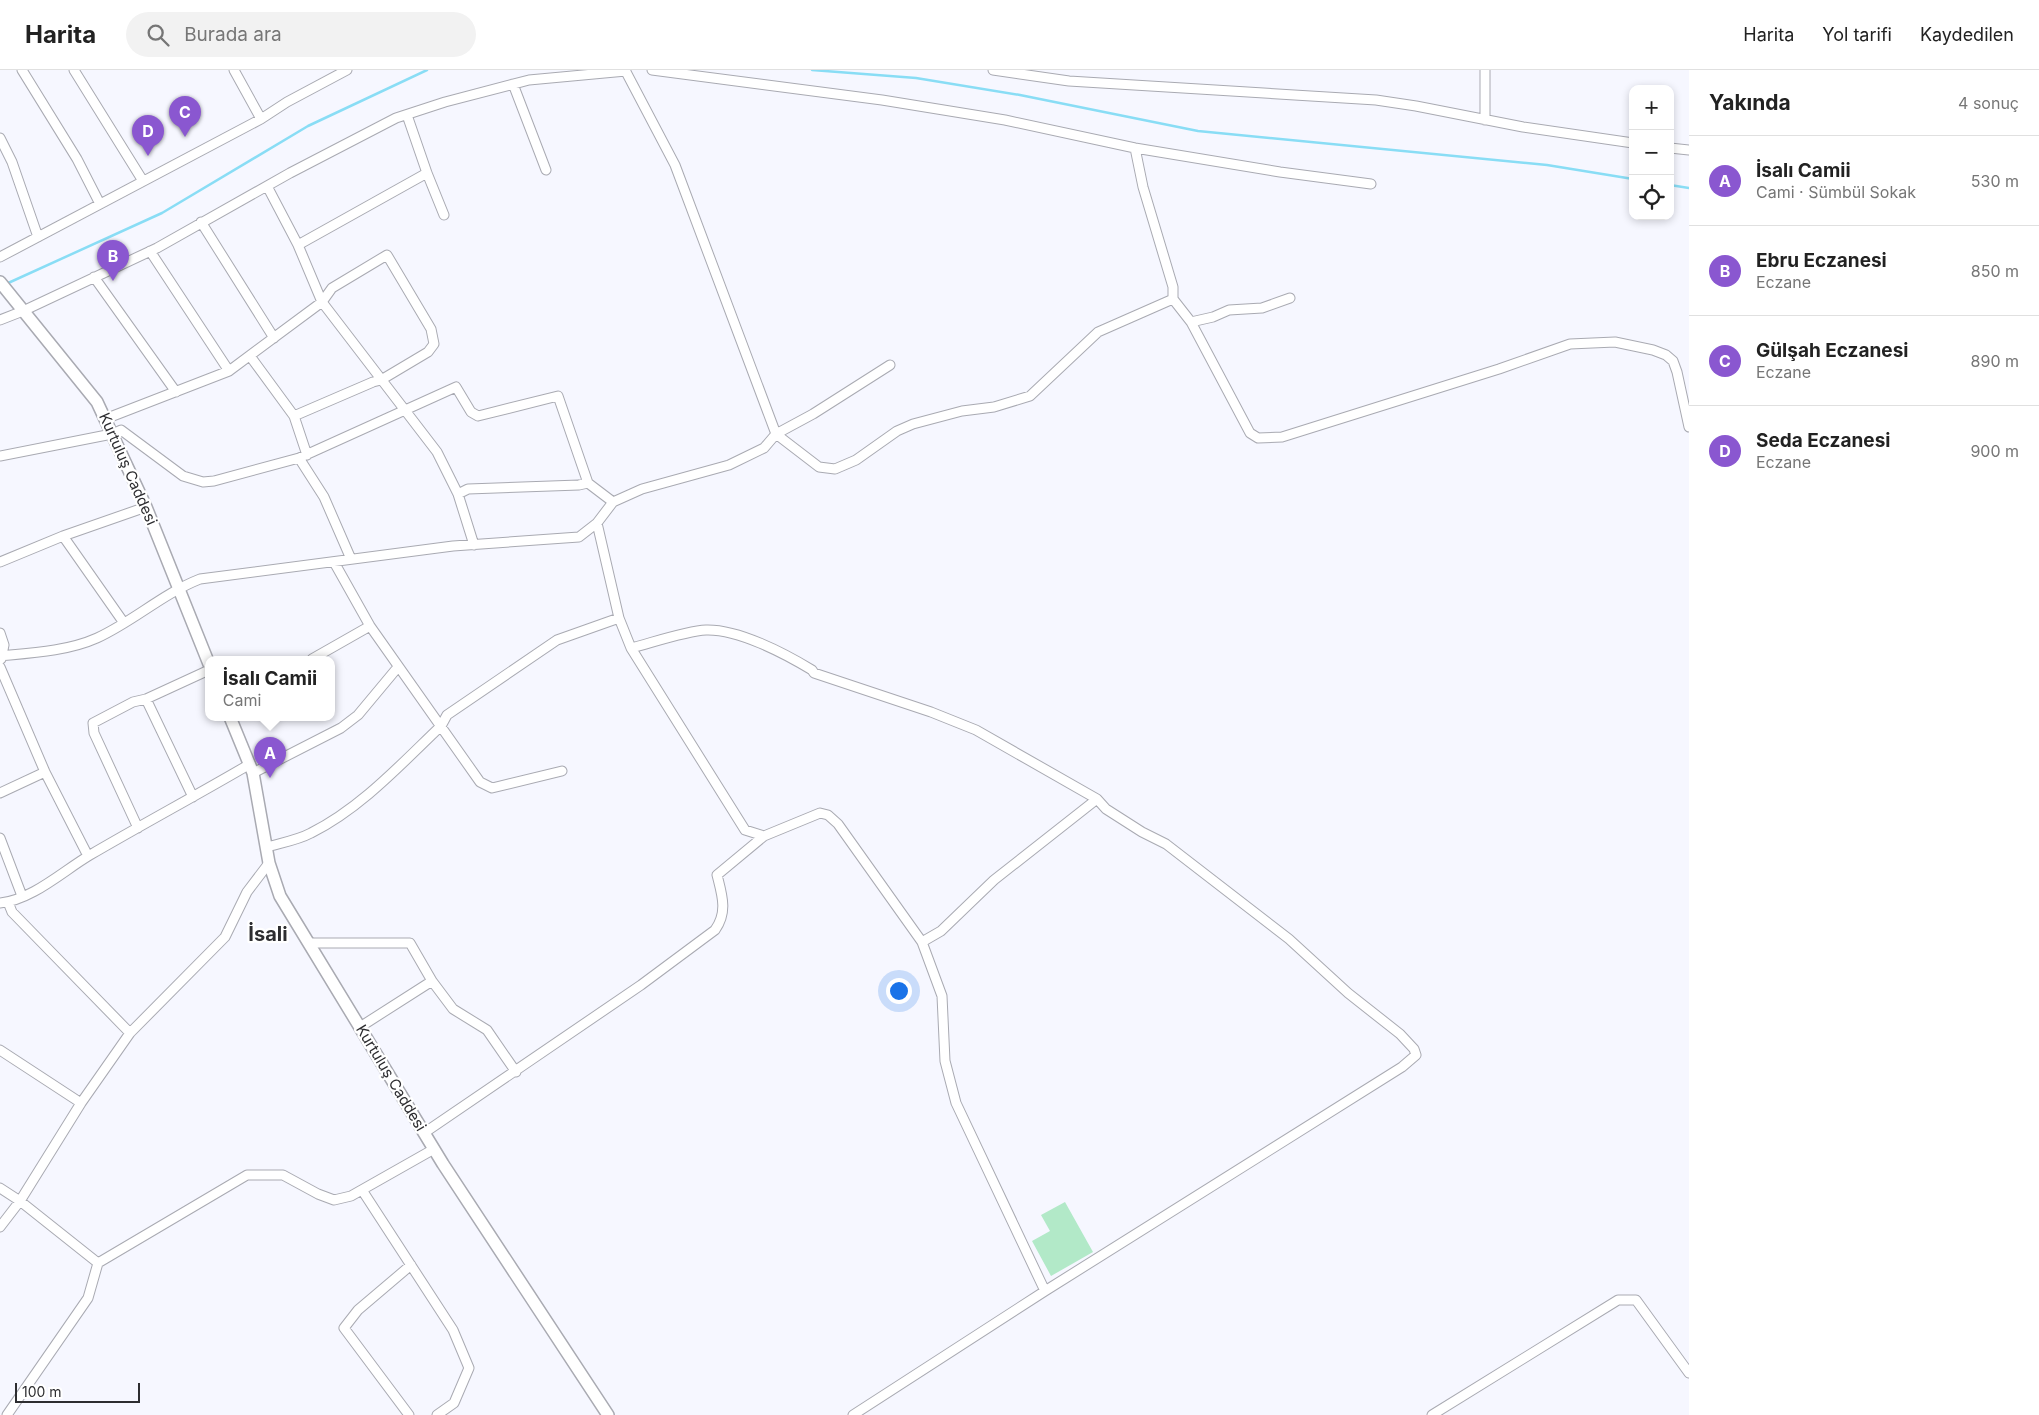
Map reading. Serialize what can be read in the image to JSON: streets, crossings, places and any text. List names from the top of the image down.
{
  "streets": {
    "main road": ["Kurtuluş Caddesi"]
  },
  "districts": ["İsali"],
  "scale_bar": "100 m",
  "page": {
    "header": "Harita",
    "search": "Burada ara",
    "nav": ["Harita", "Yol tarifi", "Kaydedilen"],
    "heading": ["Yakında", "4 sonuç"],
    "map_buttons": ["+", "−"],
    "pins": [
      "C",
      "D",
      "B",
      "A"
    ],
    "list": [
      {
        "mark": "A",
        "name": "İsalı Camii",
        "note": "Cami · Sümbül Sokak",
        "value": "530 m"
      },
      {
        "mark": "B",
        "name": "Ebru Eczanesi",
        "note": "Eczane",
        "value": "850 m"
      },
      {
        "mark": "C",
        "name": "Gülşah Eczanesi",
        "note": "Eczane",
        "value": "890 m"
      },
      {
        "mark": "D",
        "name": "Seda Eczanesi",
        "note": "Eczane",
        "value": "900 m"
      }
    ],
    "popup": ["İsalı Camii", "Cami"],
    "scale": "100 m"
  }
}
